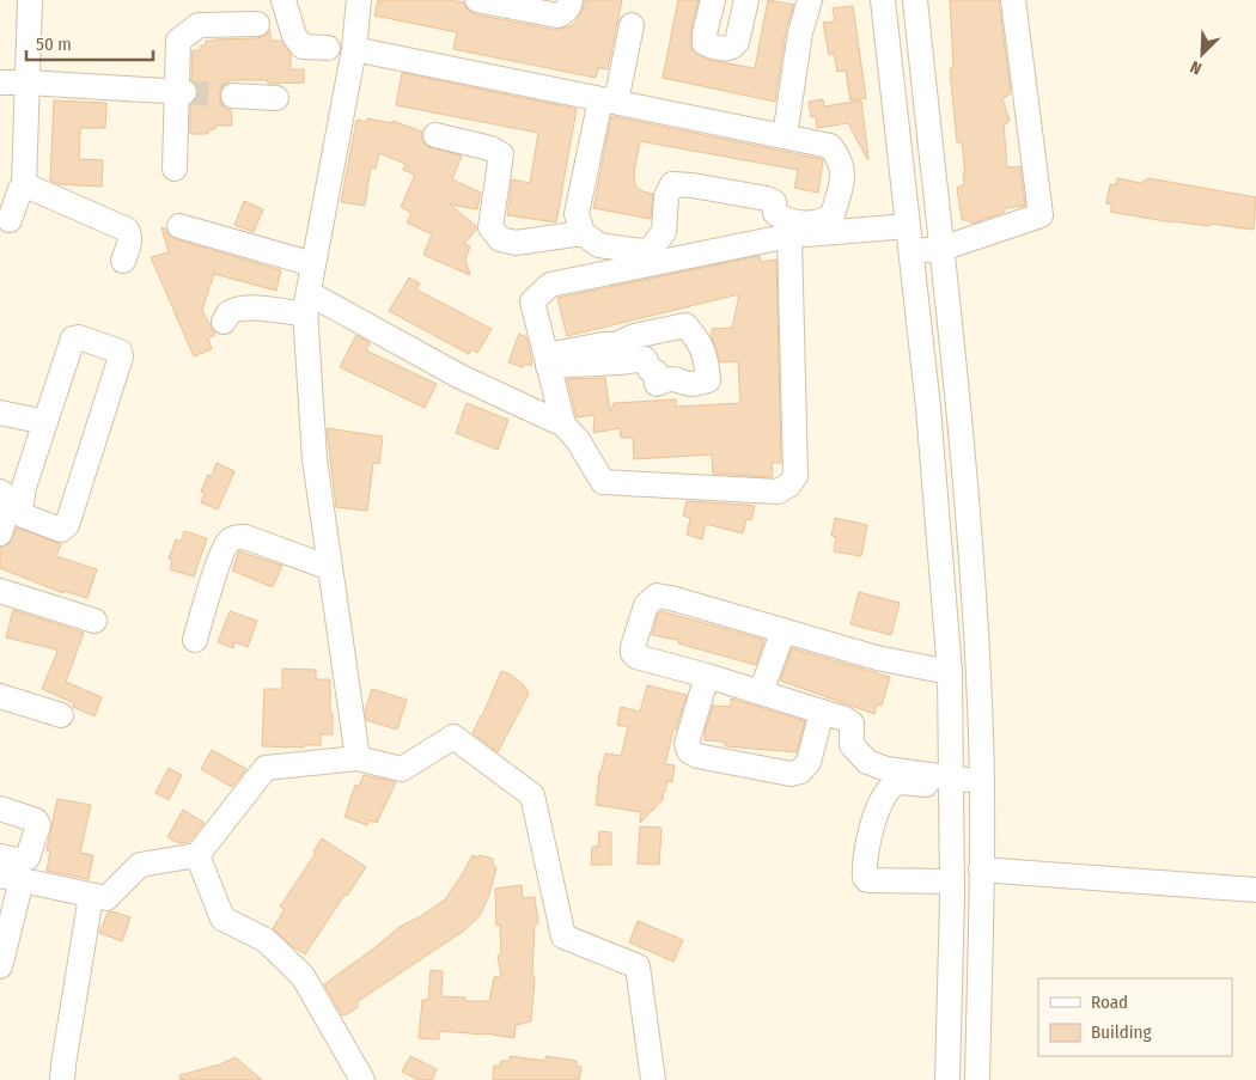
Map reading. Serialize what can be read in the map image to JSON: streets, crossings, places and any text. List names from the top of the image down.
{
  "legend": ["Road", "Building"],
  "scale_bar": "50 m",
  "north": "bottom left"
}
